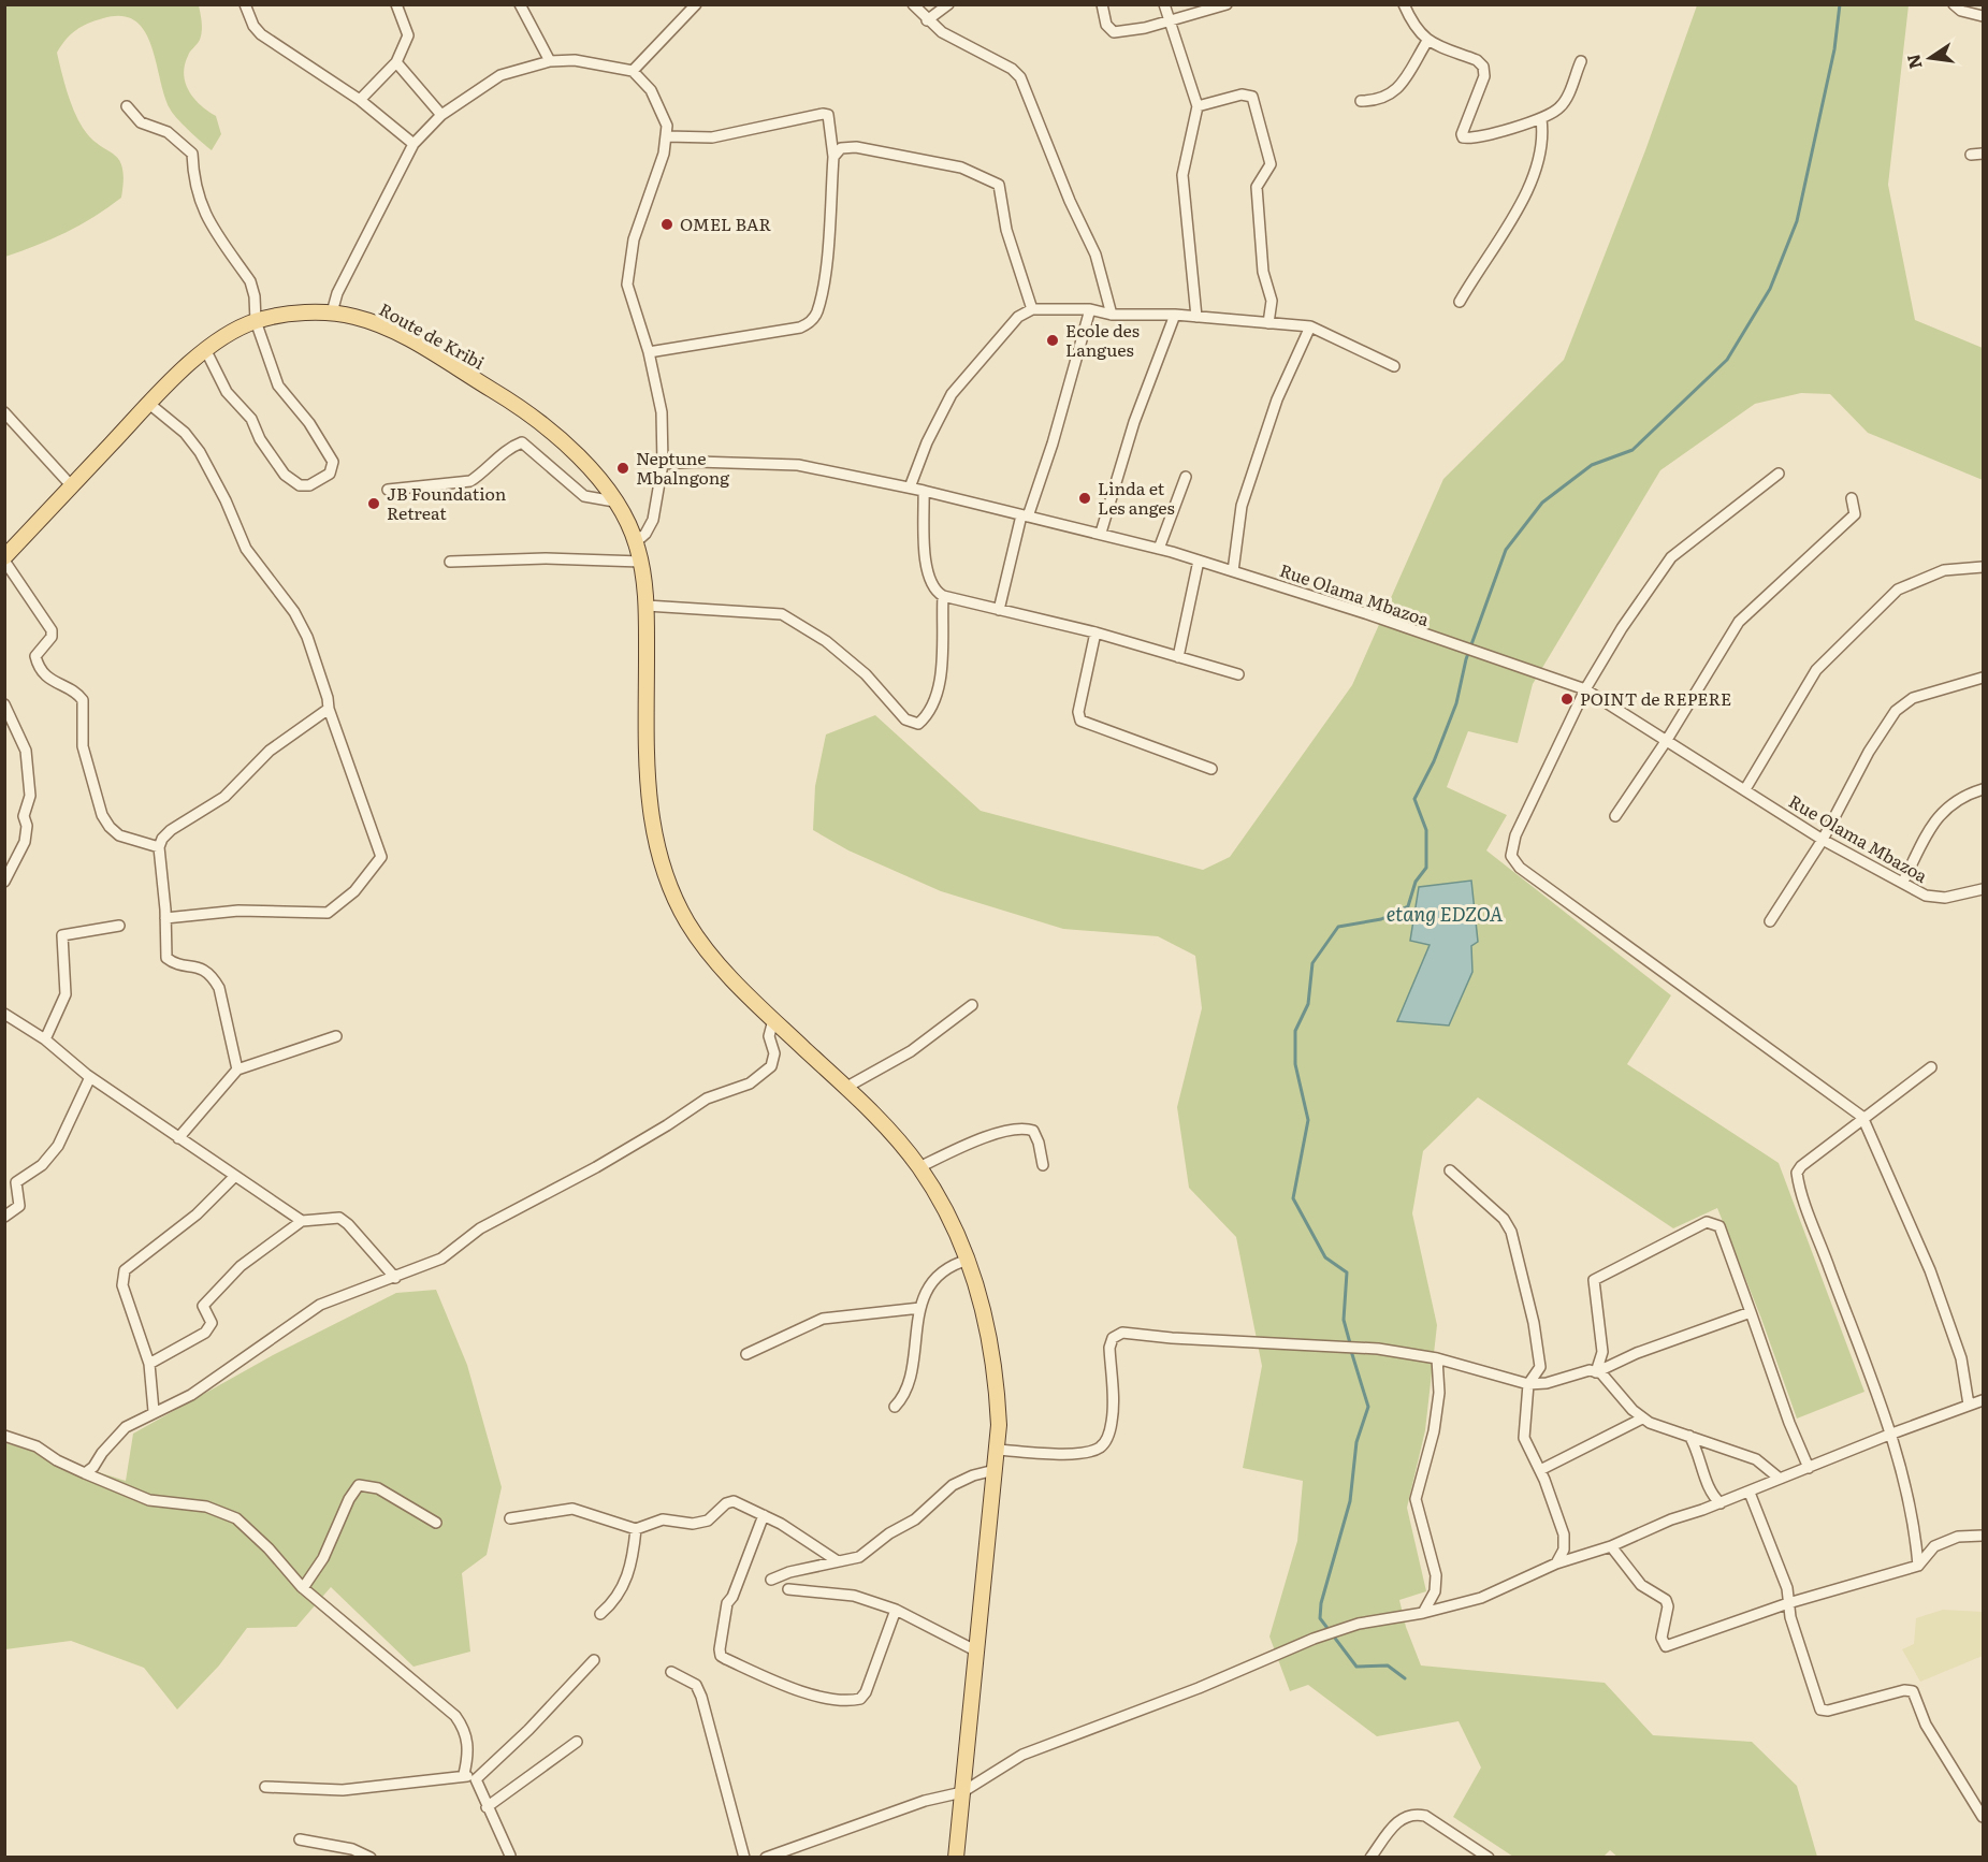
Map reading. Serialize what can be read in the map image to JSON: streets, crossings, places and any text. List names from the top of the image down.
{
  "streets": {
    "main road": ["Route de Kribi"],
    "street": ["Rue Olama Mbazoa"]
  },
  "water": ["etang EDZOA"],
  "places": [
    "OMEL BAR",
    "Ecole des Langues",
    "Neptune Mbalngong",
    "Linda et Les anges",
    "JB Foundation Retreat",
    "POINT de REPERE"
  ],
  "north": "left"
}
